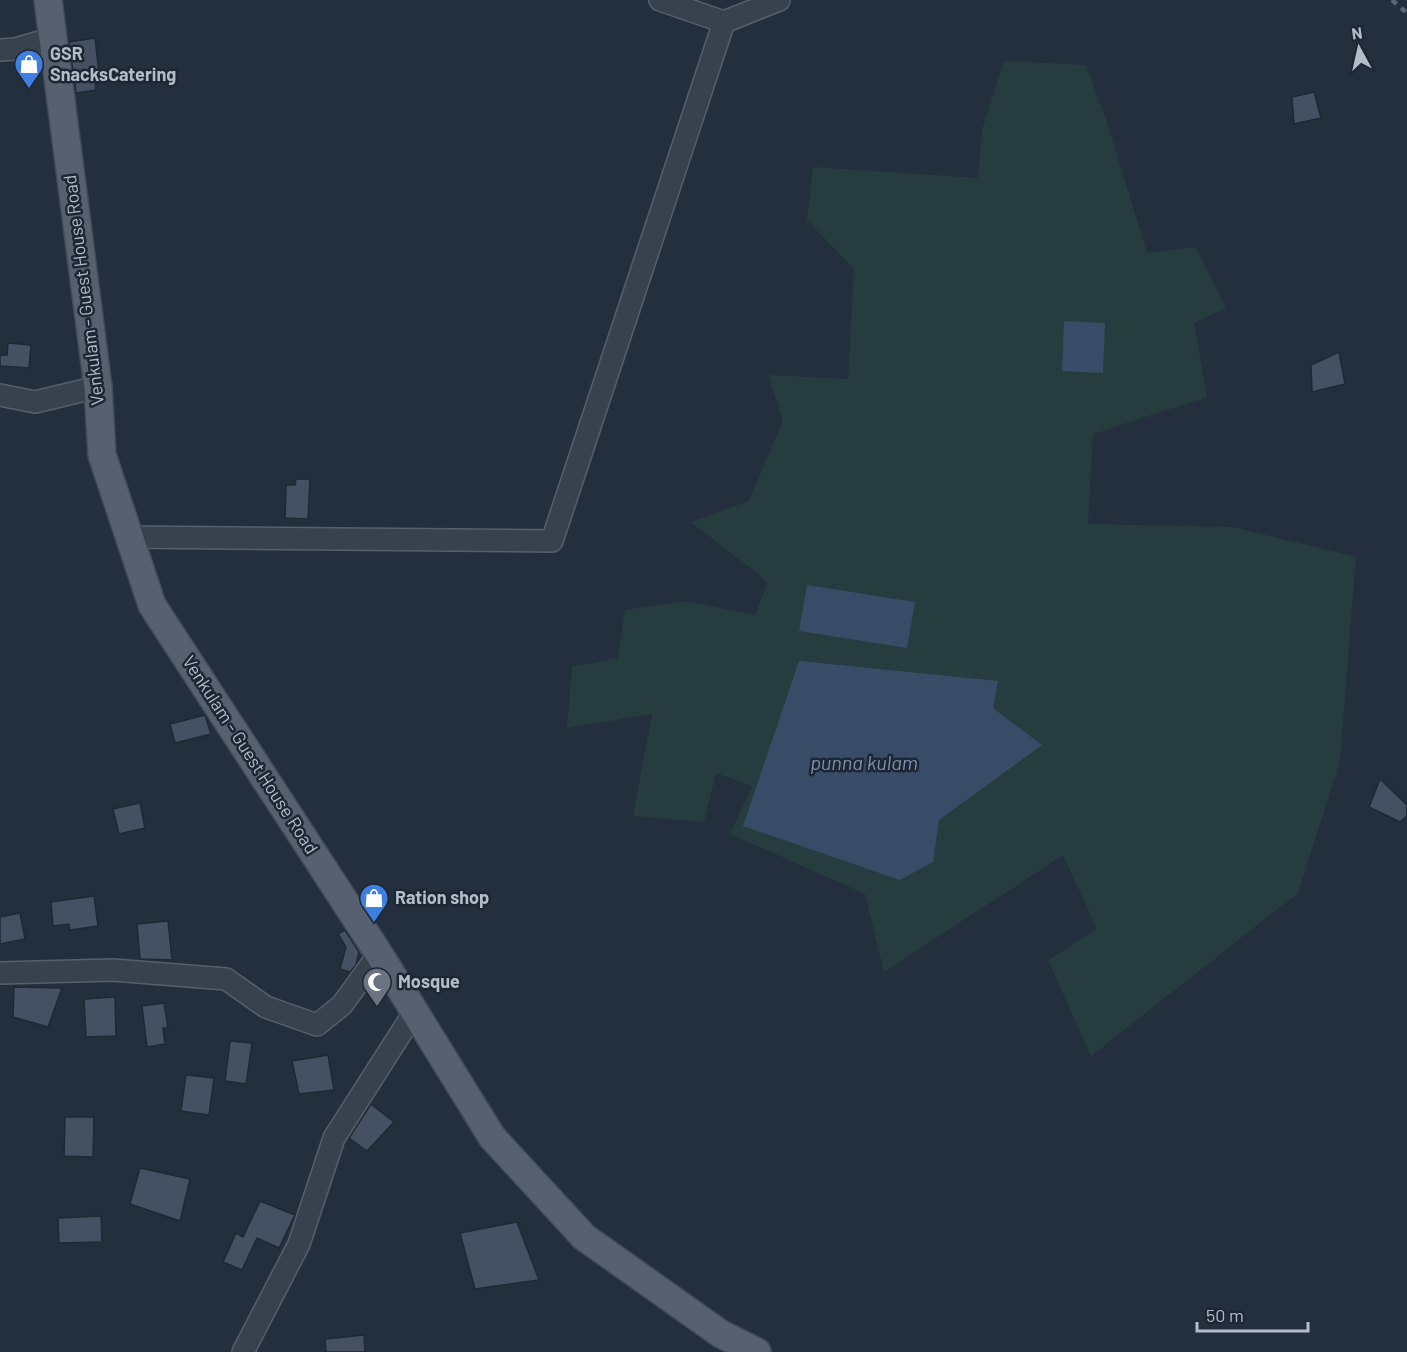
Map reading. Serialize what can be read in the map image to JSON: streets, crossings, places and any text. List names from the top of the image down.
{
  "streets": {
    "main road": ["Venkulam - Guest House Road"]
  },
  "water": ["punna kulam"],
  "places": {
    "shop": ["GSR SnacksCatering", "Ration shop"],
    "mosque": ["Mosque"]
  },
  "scale_bar": "50 m",
  "north": "top"
}
